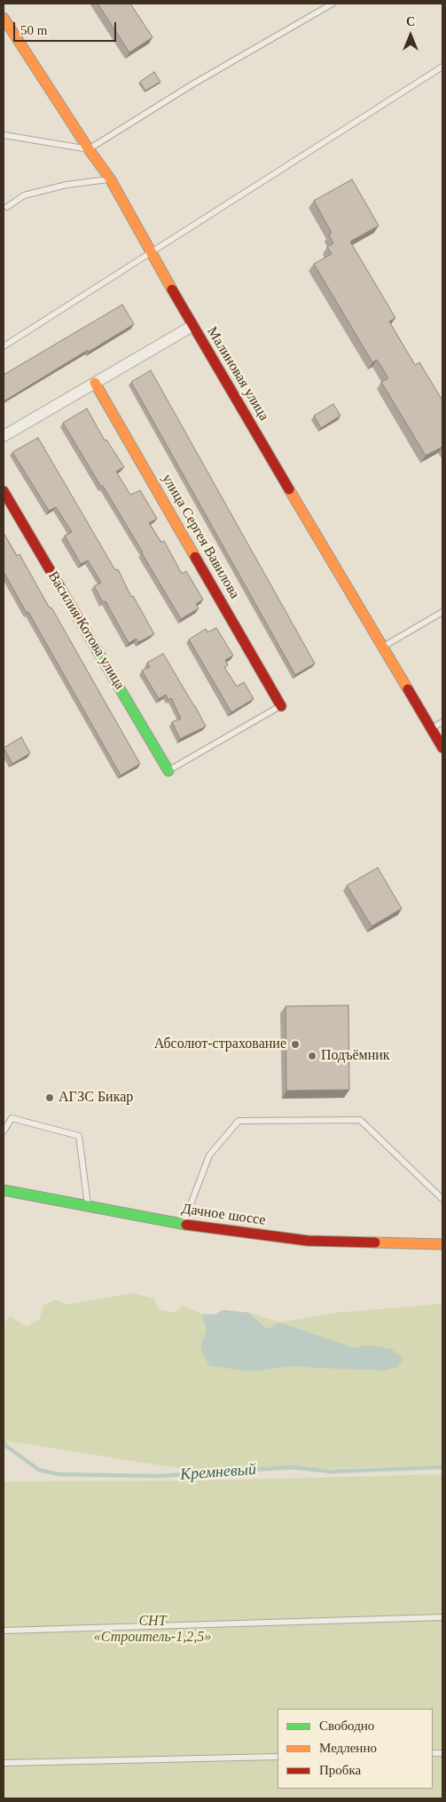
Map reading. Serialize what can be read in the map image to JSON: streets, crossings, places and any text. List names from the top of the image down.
{
  "streets": {
    "street": [
      "Малиновая улица",
      "улица Сергея Вавилова",
      "Василия Котова улица",
      "Дачное шоссе"
    ]
  },
  "water": ["Кремневый"],
  "parks": ["СНТ «Строитель-1,2,5»"],
  "places": ["Абсолют-страхование", "Подъёмник", "АГЗС Бикар"],
  "legend": ["Свободно", "Медленно", "Пробка"],
  "scale_bar": "50 m",
  "north": "top"
}
